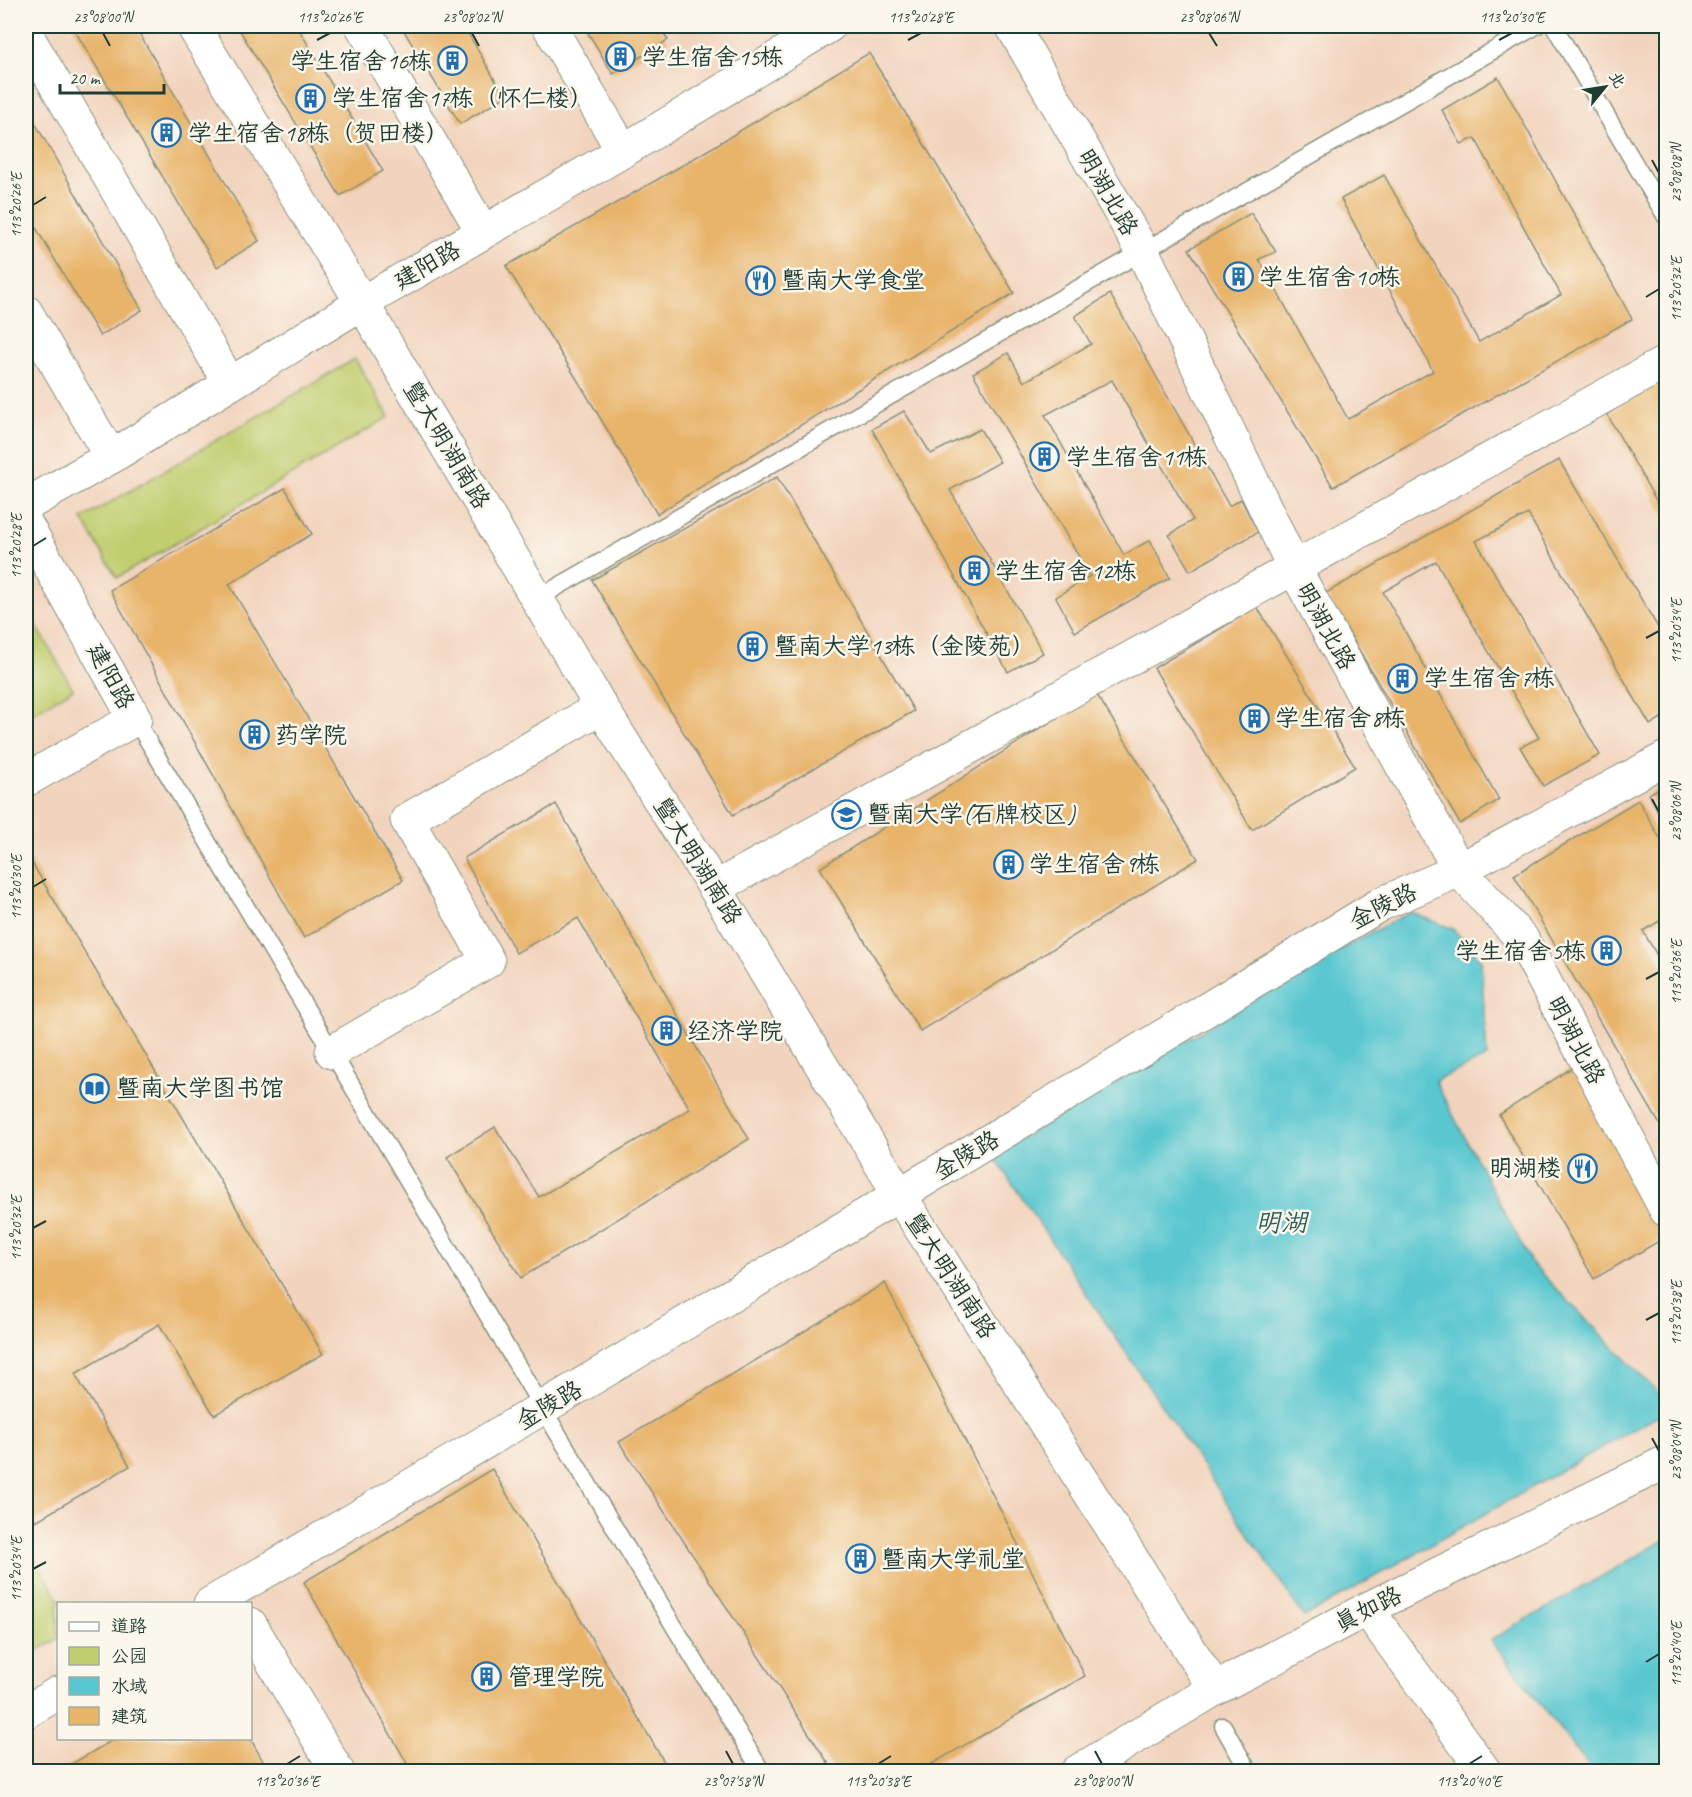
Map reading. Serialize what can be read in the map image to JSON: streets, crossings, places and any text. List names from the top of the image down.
{
  "streets": {
    "street": [
      "明湖北路",
      "建阳路",
      "暨大明湖南路",
      "金陵路",
      "真如路"
    ]
  },
  "crossings": [
    ["明湖北路", "金陵路"],
    ["建阳路", "暨大明湖南路"],
    ["暨大明湖南路", "金陵路"],
    ["暨大明湖南路", "真如路"]
  ],
  "water": ["明湖"],
  "places": {
    "building": [
      "学生宿舍15栋",
      "学生宿舍16栋",
      "学生宿舍17栋（怀仁楼）",
      "学生宿舍18栋（贺田楼）",
      "学生宿舍10栋",
      "学生宿舍11栋",
      "学生宿舍12栋",
      "暨南大学13栋（金陵苑）",
      "学生宿舍7栋",
      "学生宿舍8栋",
      "药学院",
      "学生宿舍9栋",
      "学生宿舍5栋",
      "经济学院",
      "暨南大学礼堂",
      "管理学院"
    ],
    "restaurant": ["暨南大学食堂", "明湖楼"],
    "school or university": ["暨南大学(石牌校区)"],
    "library": ["暨南大学图书馆"]
  },
  "legend": [
    "道路",
    "公园",
    "水域",
    "建筑"
  ],
  "scale_bar": "20 m",
  "north": "top right",
  "coordinates": [
    "23°08'00\"N",
    "113°20'26\"E",
    "23°08'02\"N",
    "113°20'28\"E",
    "23°08'06\"N",
    "113°20'30\"E",
    "23°08'08\"N",
    "113°20'32\"E",
    "113°20'34\"E",
    "113°20'36\"E",
    "113°20'38\"E",
    "23°08'04\"N",
    "113°20'40\"E",
    "23°07'58\"N"
  ]
}
